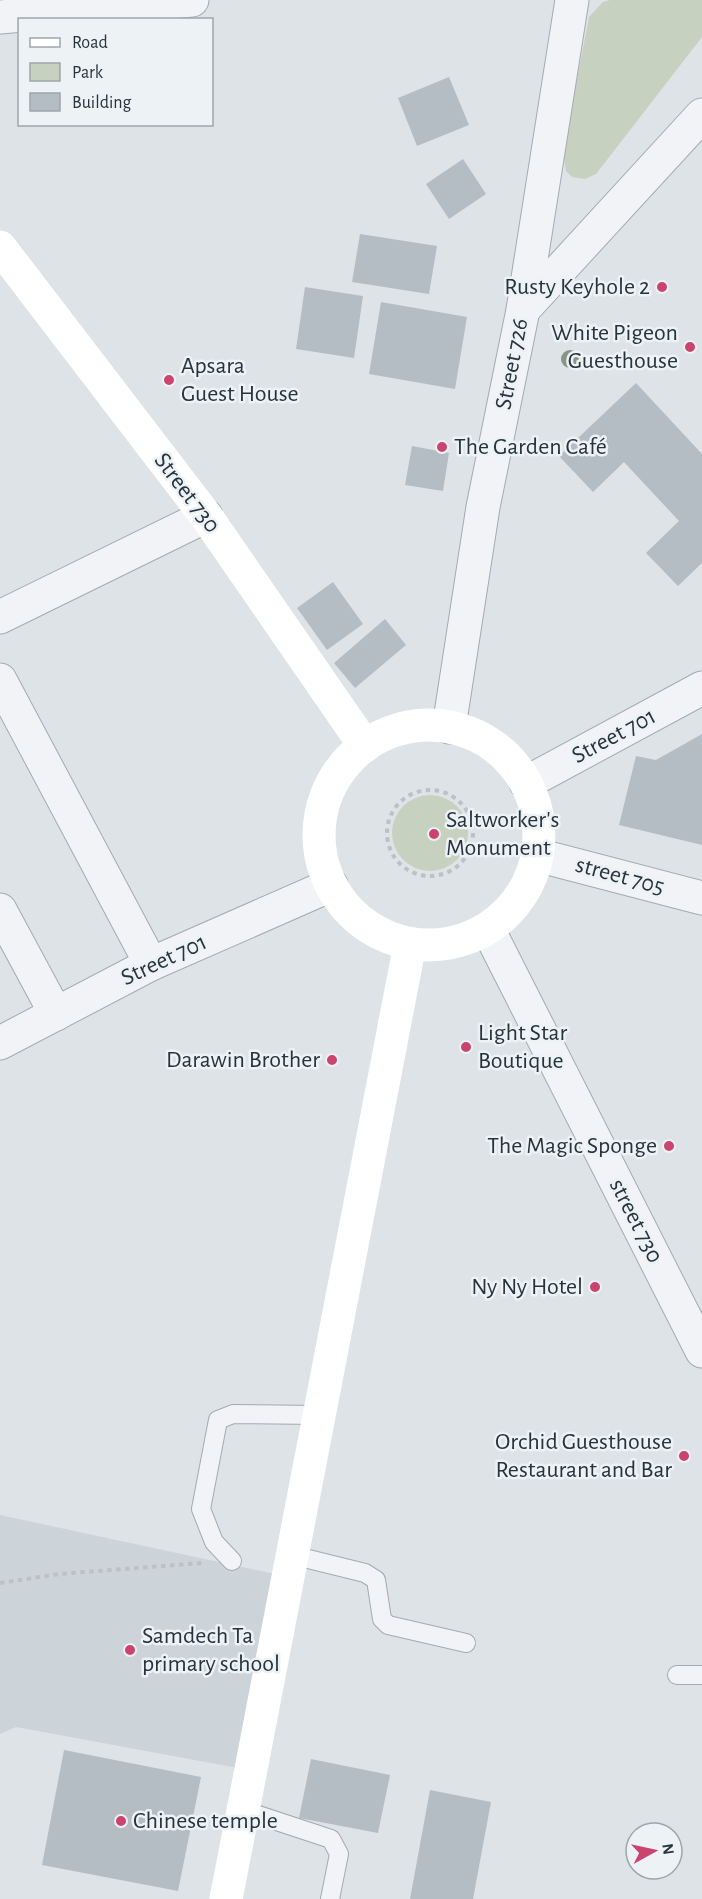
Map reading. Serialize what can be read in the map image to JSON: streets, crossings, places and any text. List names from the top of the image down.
{
  "streets": {
    "street": [
      "Street 726",
      "Street 730",
      "Street 701",
      "street 705",
      "street 730"
    ]
  },
  "places": [
    "Rusty Keyhole 2",
    "White Pigeon Guesthouse",
    "Apsara Guest House",
    "The Garden Café",
    "Saltworker's Monument",
    "Light Star Boutique",
    "Darawin Brother",
    "The Magic Sponge",
    "Ny Ny Hotel",
    "Orchid Guesthouse Restaurant and Bar",
    "Samdech Ta primary school",
    "Chinese temple"
  ],
  "legend": ["Road", "Park", "Building"],
  "north": "right"
}
